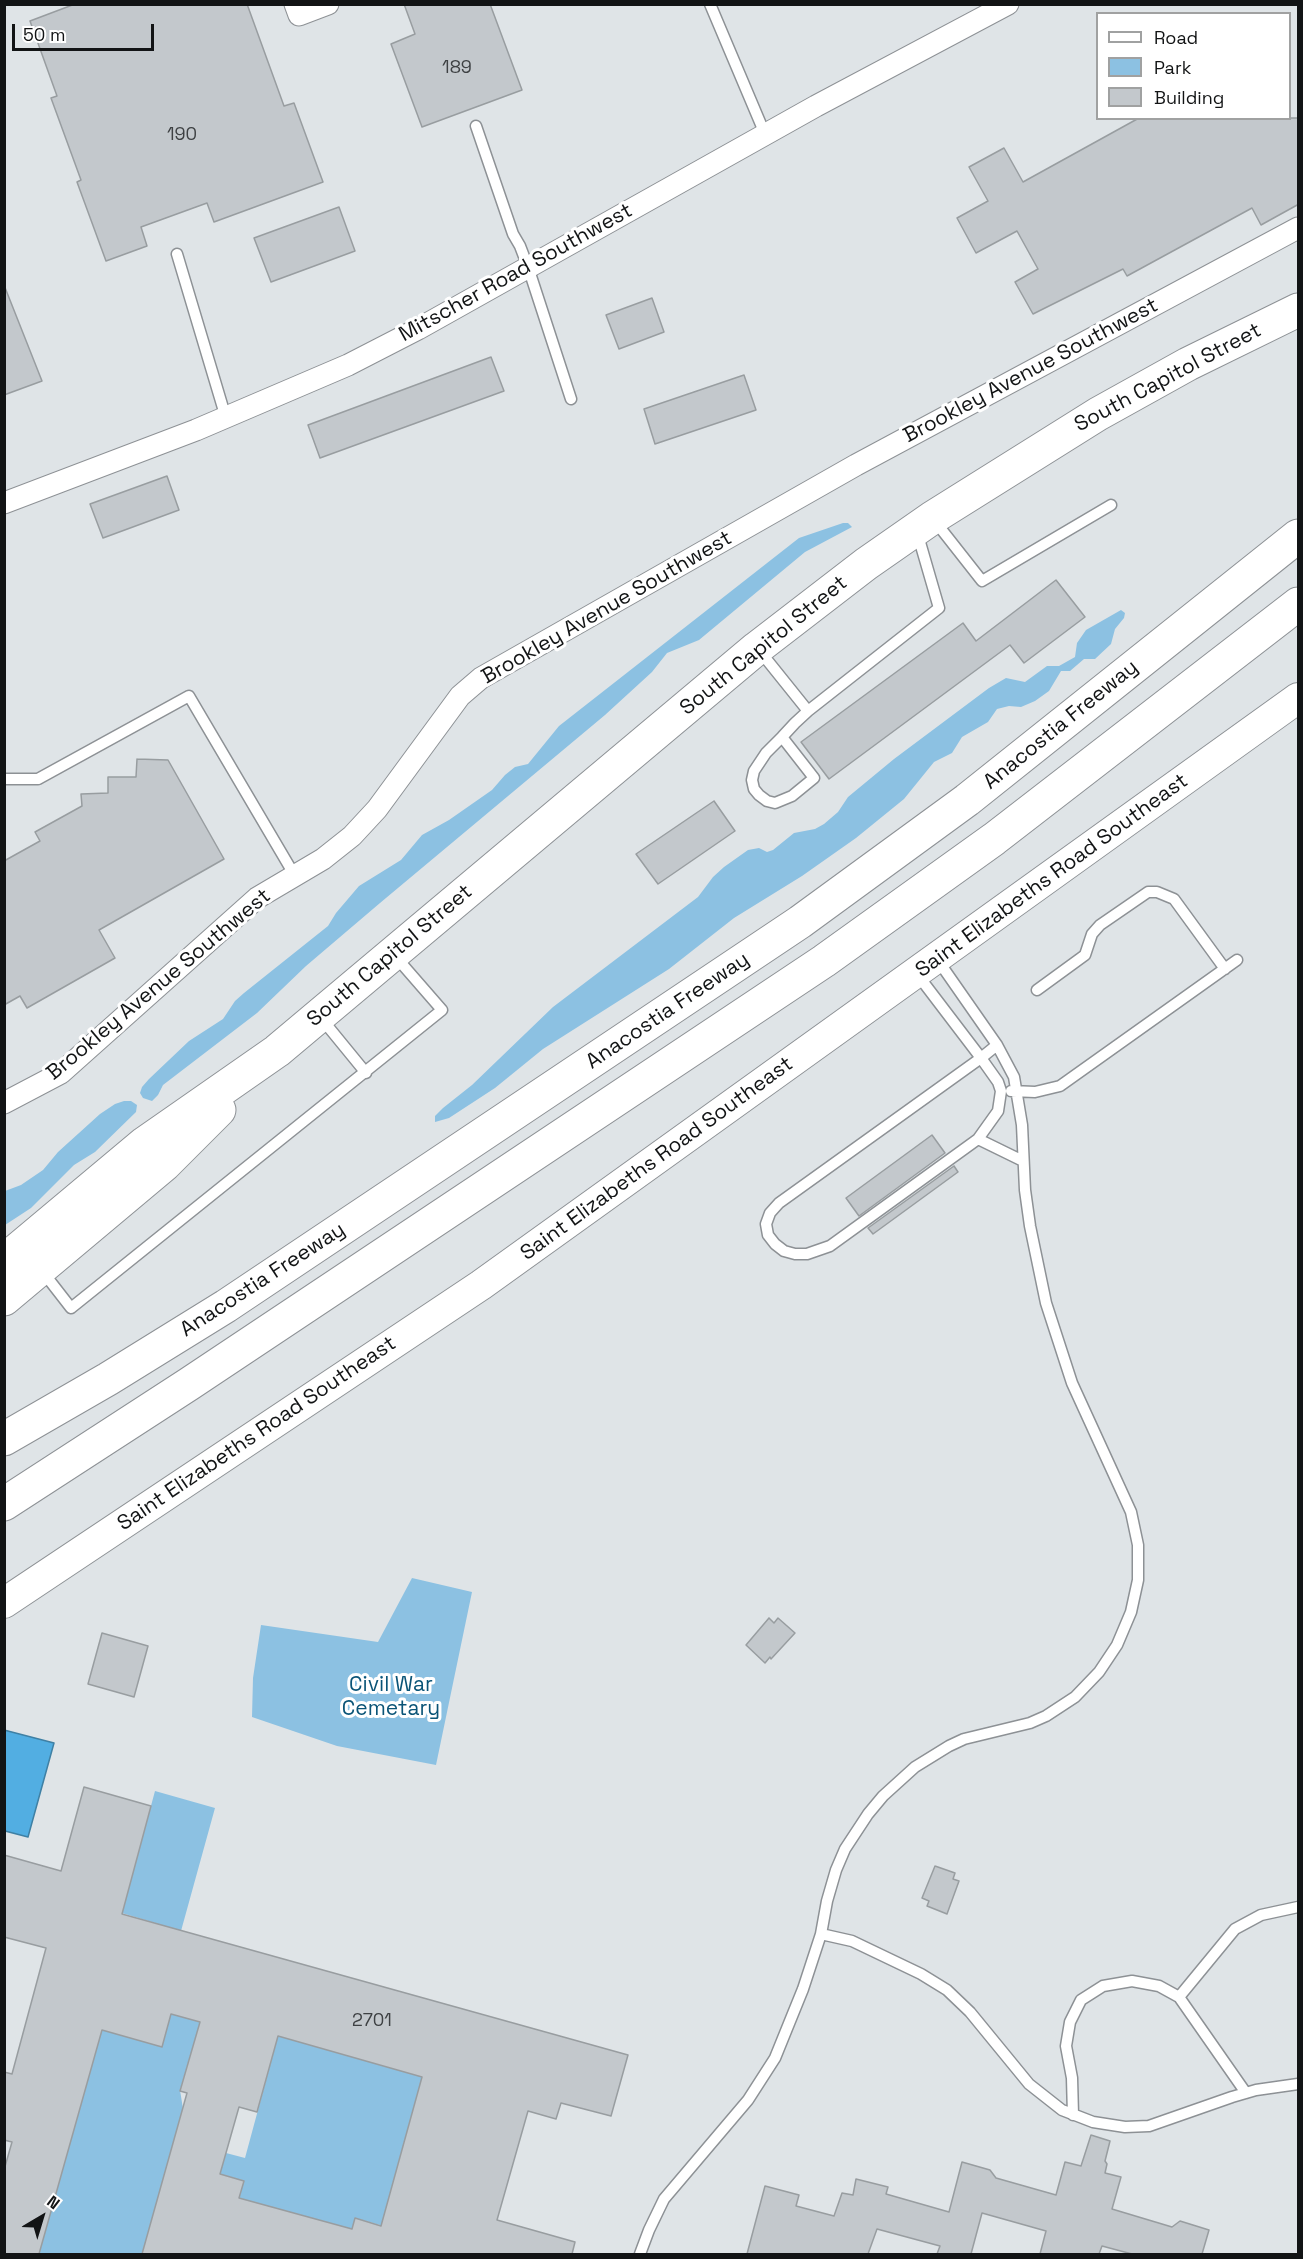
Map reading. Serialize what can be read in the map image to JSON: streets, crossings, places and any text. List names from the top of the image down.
{
  "streets": {
    "main road": ["South Capitol Street", "Anacostia Freeway", "Saint Elizabeths Road Southeast"],
    "street": ["Mitscher Road Southwest", "Brookley Avenue Southwest"]
  },
  "parks": ["Civil War Cemetary"],
  "house_numbers": ["189", "190", "2701"],
  "legend": ["Road", "Park", "Building"],
  "scale_bar": "50 m",
  "north": "top right"
}
